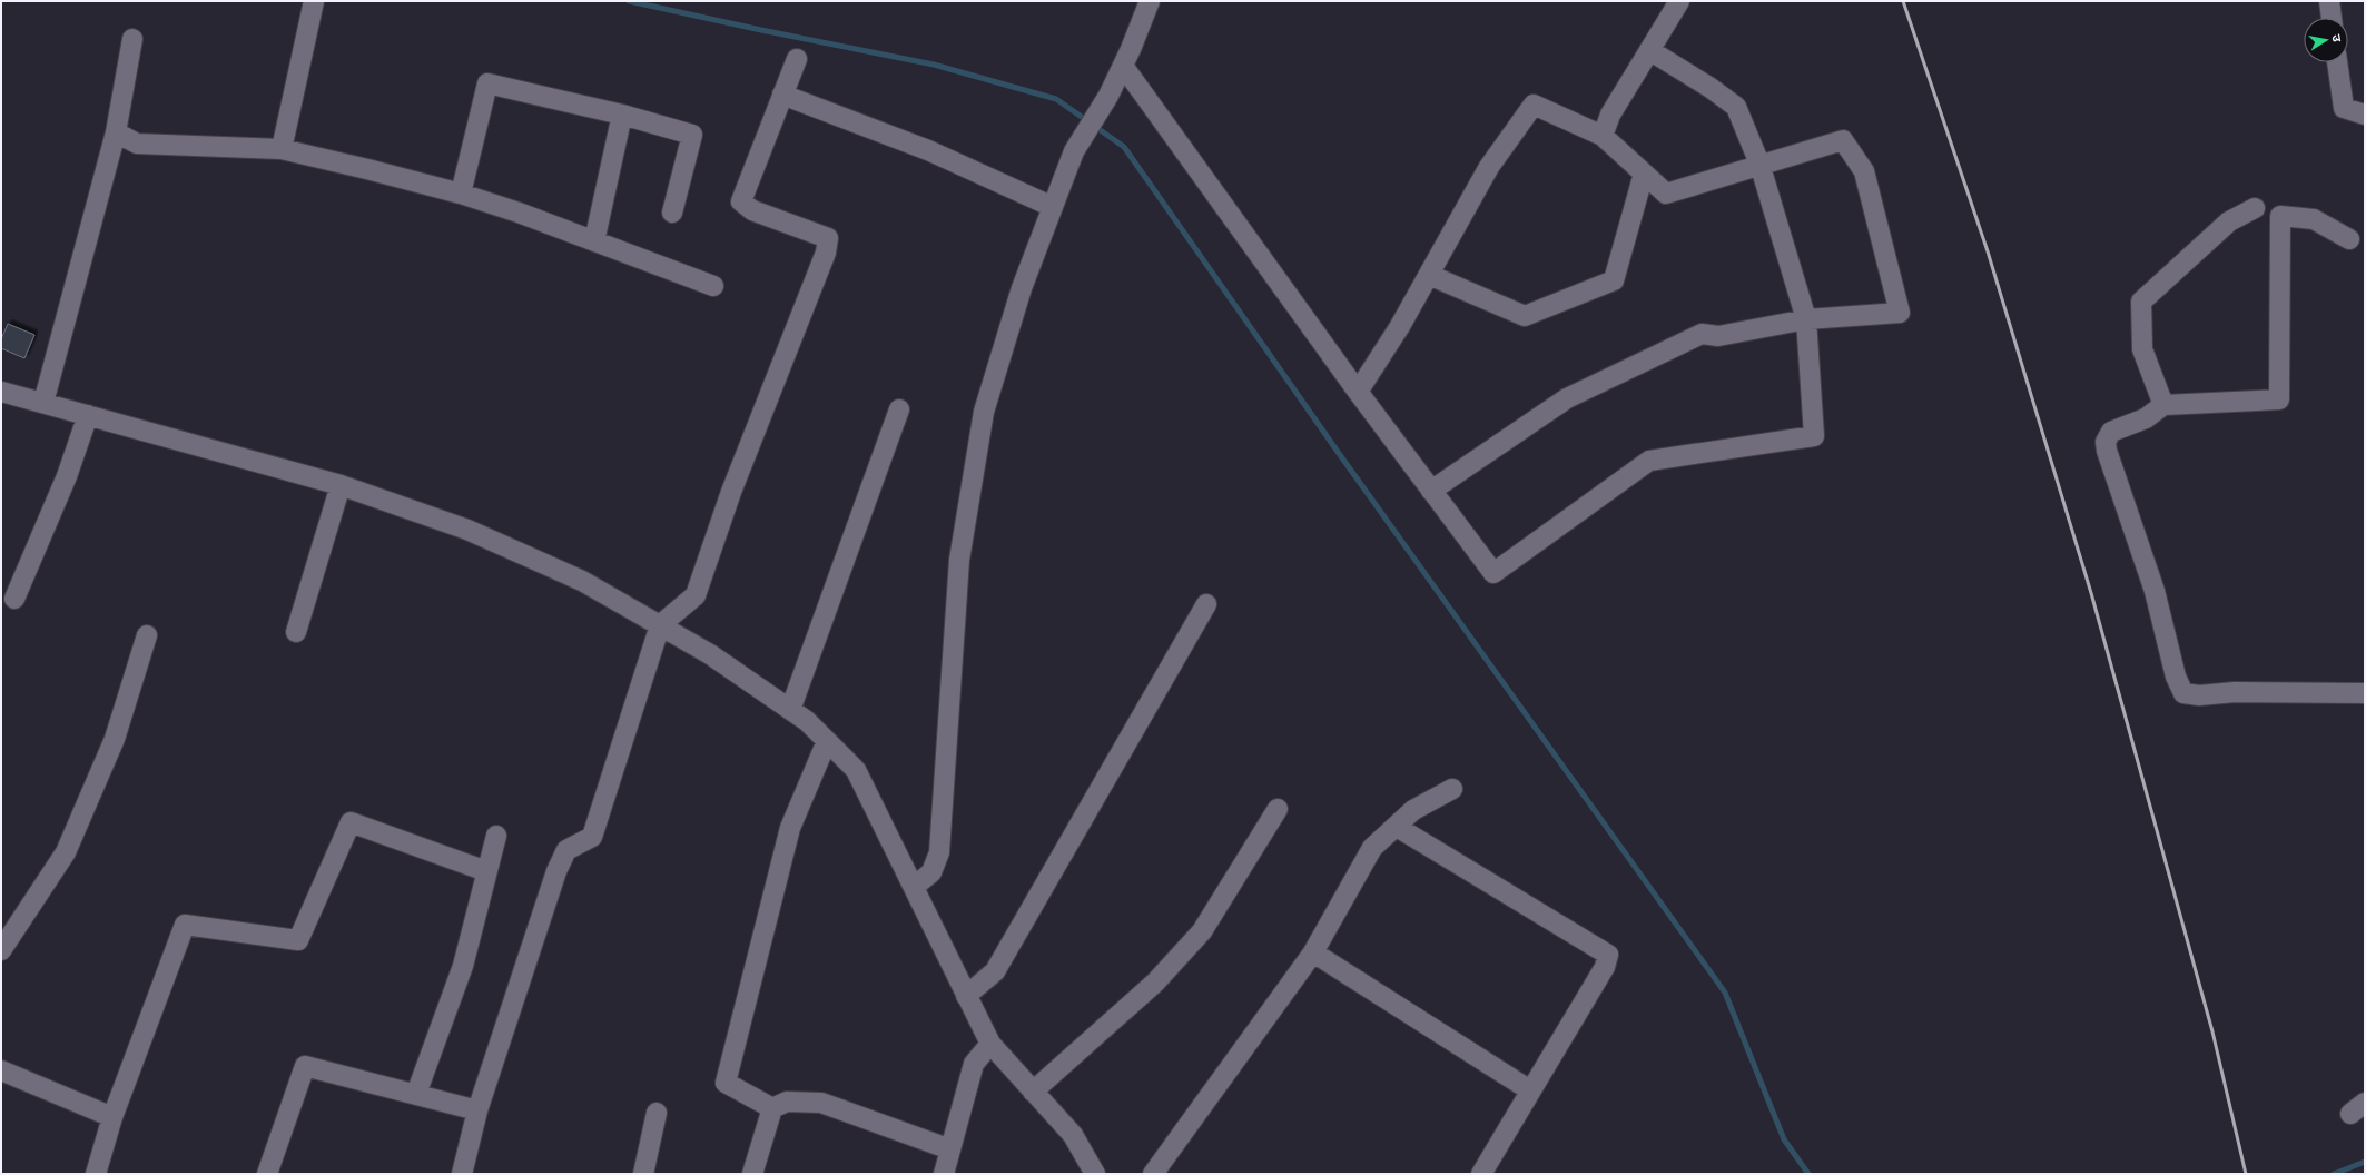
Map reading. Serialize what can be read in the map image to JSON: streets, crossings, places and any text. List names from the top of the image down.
{
  "north": "right"
}
